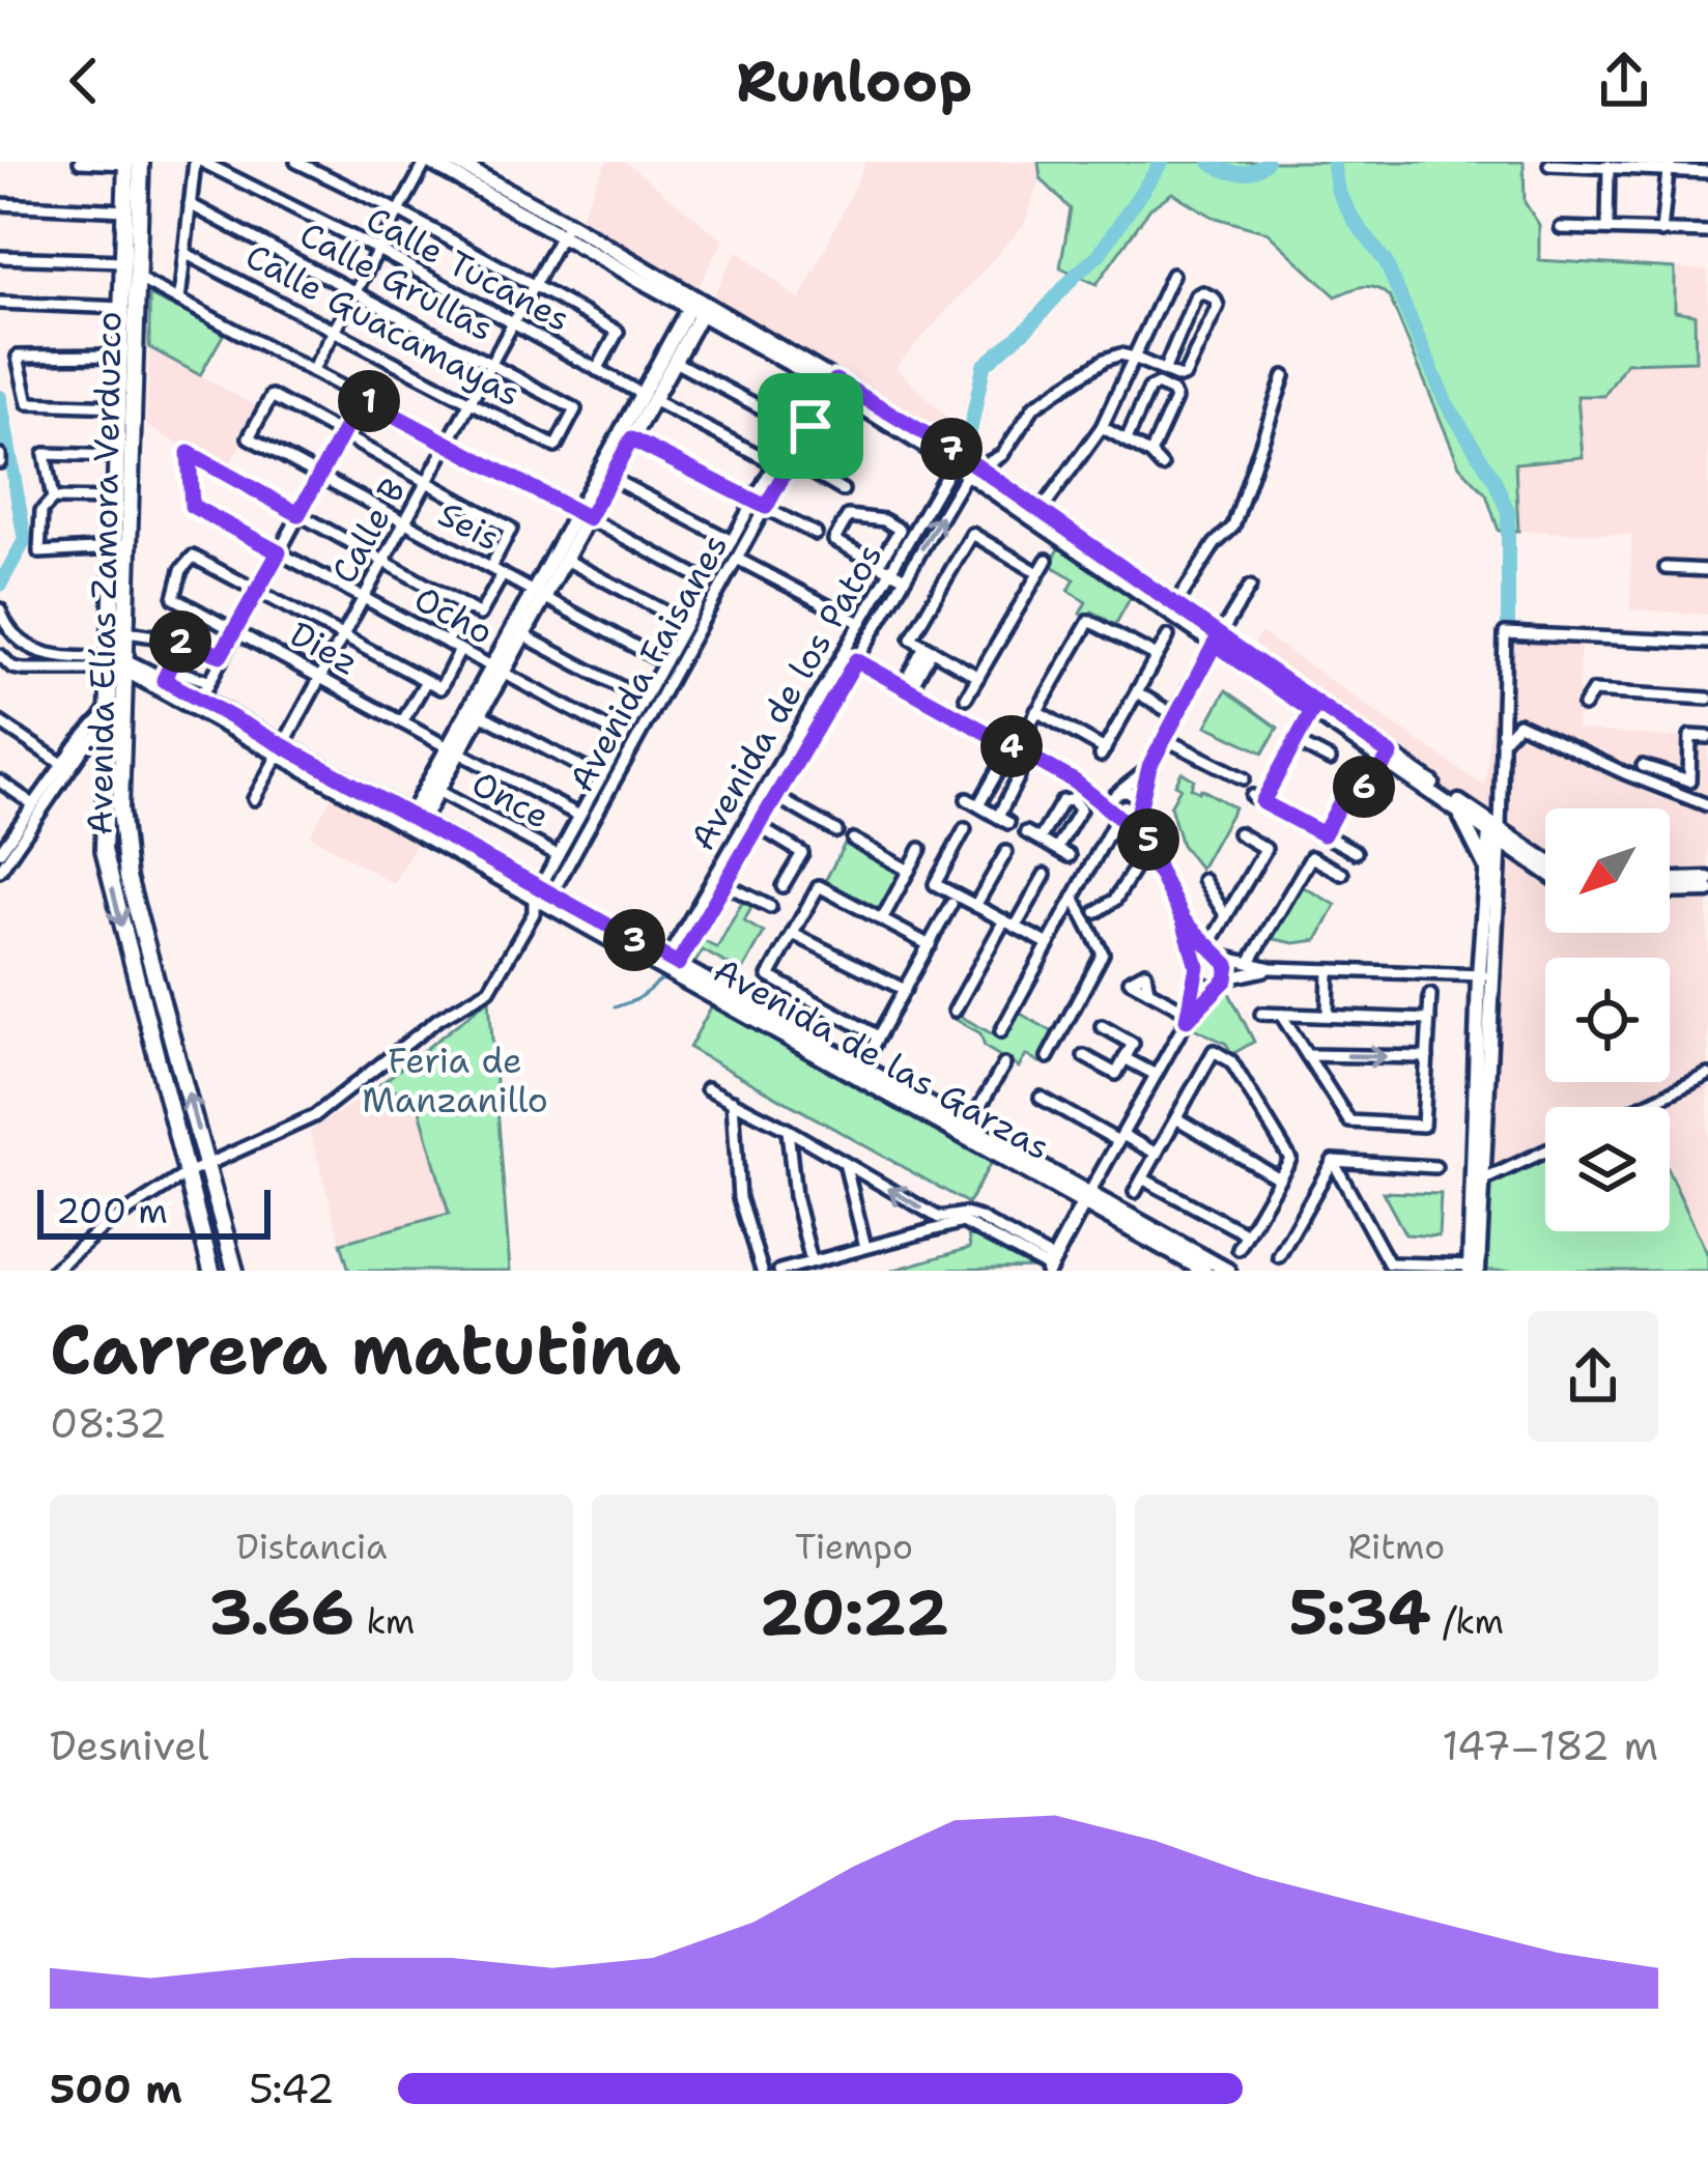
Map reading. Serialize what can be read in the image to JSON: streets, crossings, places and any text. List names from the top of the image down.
{
  "streets": {
    "main road": ["Avenida Elías Zamora Verduzco", "Avenida de las Garzas"],
    "street": [
      "Calle Tucanes",
      "Calle Grullas",
      "Calle Guacamayas",
      "Seis",
      "Calle B",
      "Ocho",
      "Diez",
      "Avenida Faisanes",
      "Avenida de los Patos",
      "Once"
    ]
  },
  "crossings": [
    ["Calle Tucanes", "Calle B"],
    ["Calle Tucanes", "Avenida Faisanes"],
    ["Calle Grullas", "Calle Guacamayas"],
    ["Calle Grullas", "Calle B"],
    ["Calle Guacamayas", "Calle B"],
    ["Seis", "Calle B"],
    ["Seis", "Avenida Faisanes"],
    ["Calle B", "Ocho"],
    ["Calle B", "Diez"],
    ["Calle B", "Avenida de las Garzas"],
    ["Avenida Elías Zamora Verduzco", "Avenida de las Garzas"],
    ["Ocho", "Avenida Faisanes"],
    ["Diez", "Avenida Faisanes"],
    ["Avenida Faisanes", "Once"],
    ["Avenida Faisanes", "Avenida de las Garzas"],
    ["Avenida de los Patos", "Avenida de las Garzas"]
  ],
  "parks": ["Feria de Manzanillo"],
  "scale_bar": "200 m",
  "north": "bottom left",
  "page": {
    "header": "Runloop",
    "pins": [
      "1",
      "7",
      "2",
      "4",
      "6",
      "5",
      "3"
    ],
    "scale": "200 m",
    "heading": ["Carrera matutina", "08:32"],
    "stats": [
      ["Distancia", "3.66 km"],
      ["Tiempo", "20:22"],
      ["Ritmo", "5:34 /km"]
    ],
    "chart": ["Desnivel", "147–182 m"],
    "list": [
      {
        "name": "500 m",
        "note": "5:42"
      }
    ]
  }
}
